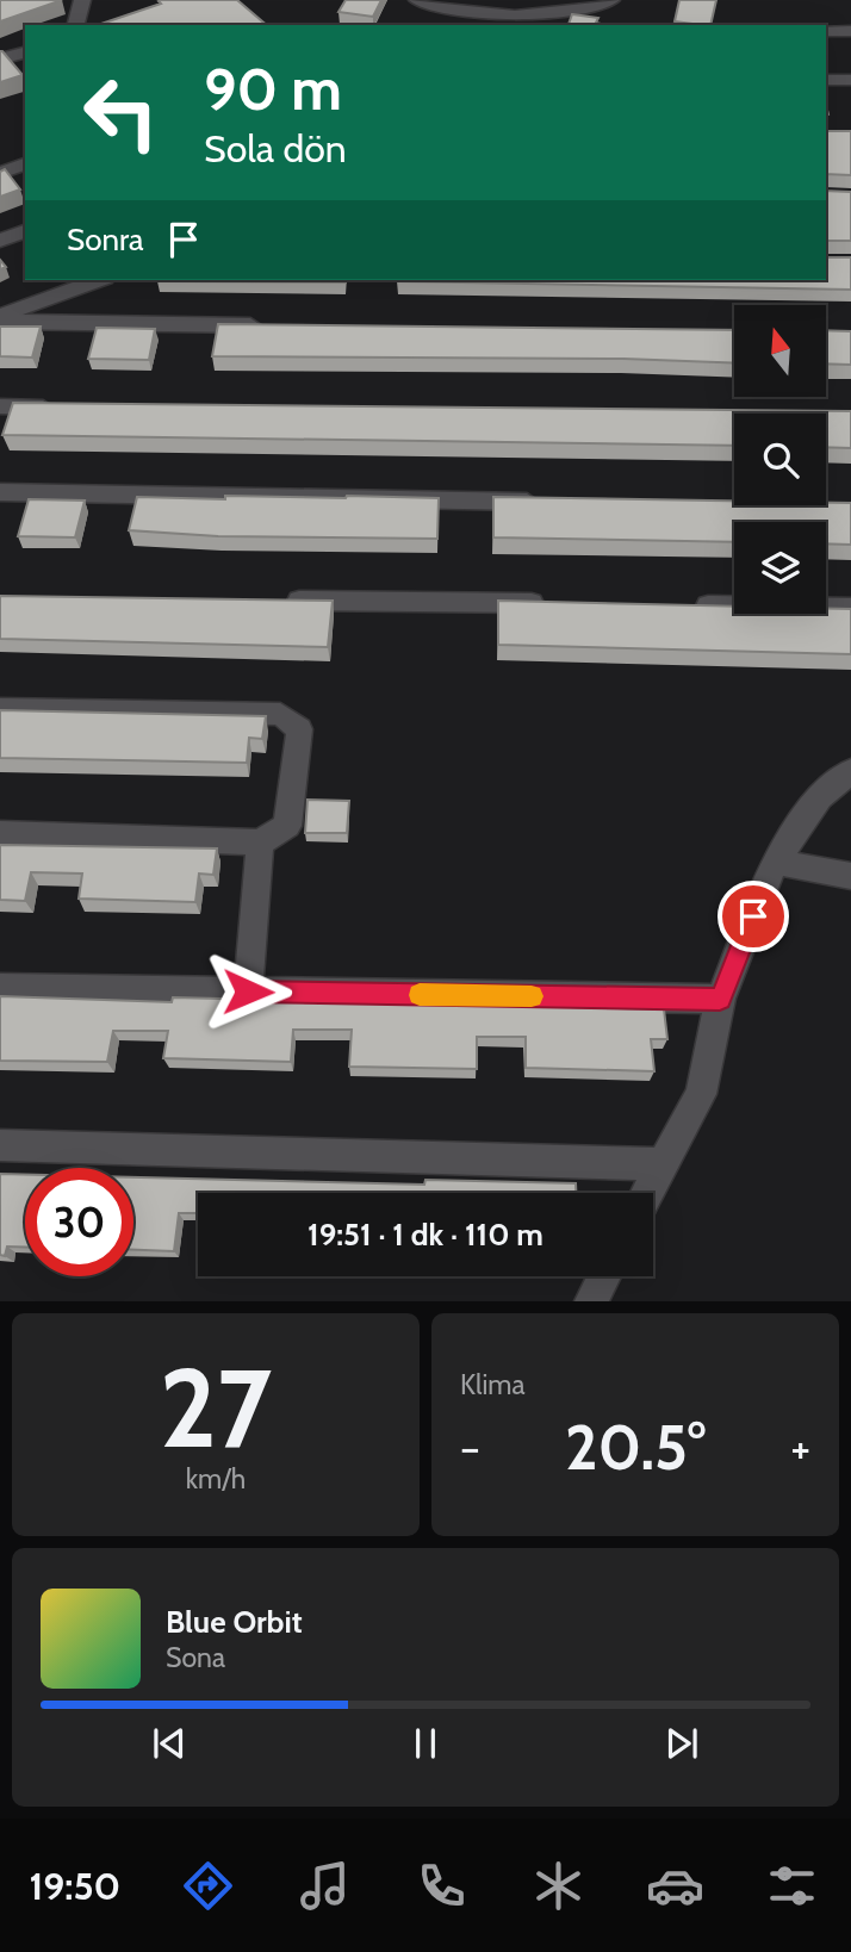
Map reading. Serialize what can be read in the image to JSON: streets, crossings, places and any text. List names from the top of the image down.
{
  "north": "top",
  "page": {
    "turn": ["90 m", "Sola dön"],
    "then": "Sonra",
    "limit": "30",
    "trip": "19:51 · 1 dk · 110 m",
    "tile": [
      ["27", "km/h"],
      "Klima"
    ],
    "heat": ["−", "20.5°", "+"],
    "song": ["Blue Orbit", "Sona"],
    "tabs": "19:50"
  }
}
